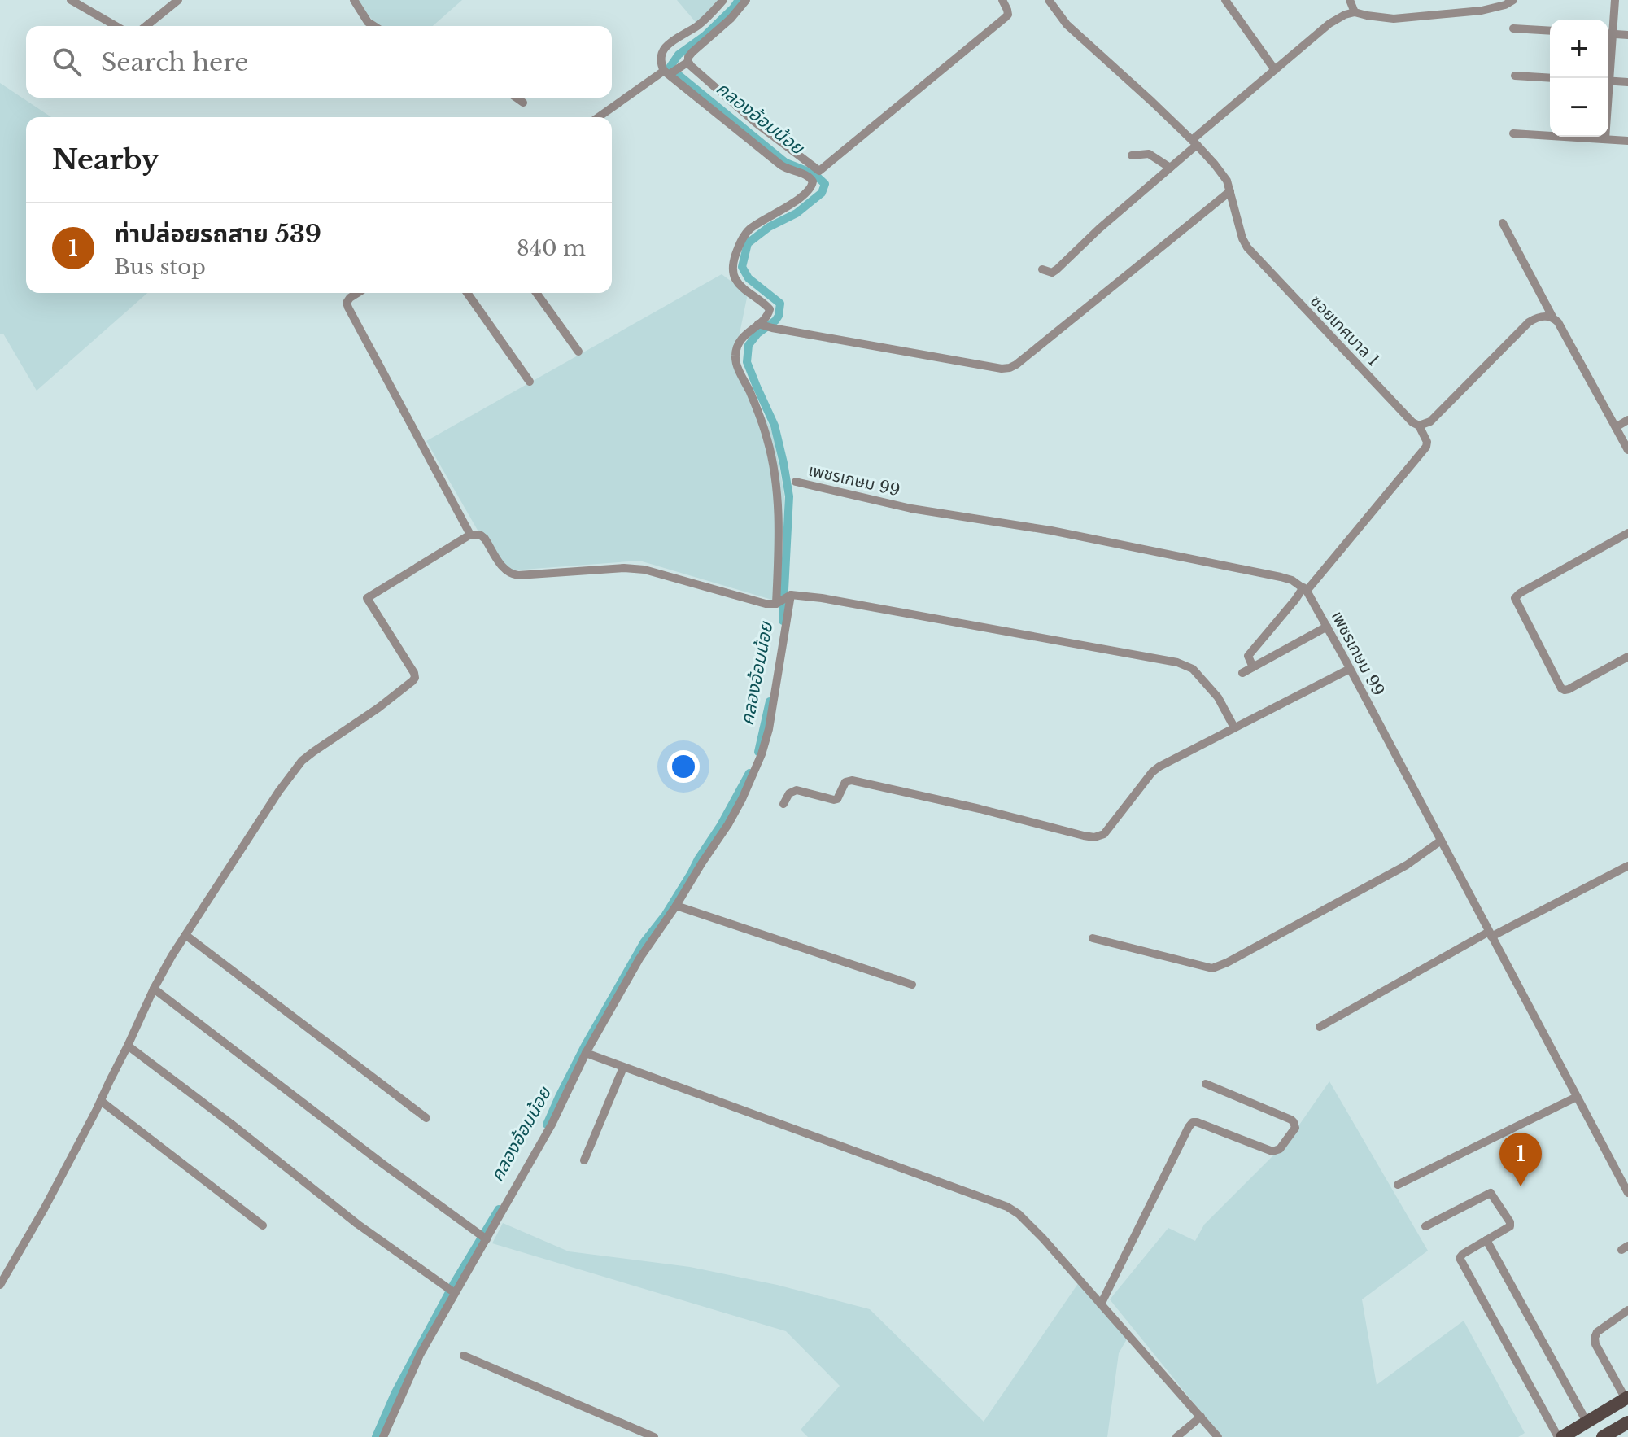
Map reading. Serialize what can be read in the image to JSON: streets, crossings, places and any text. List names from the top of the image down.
{
  "streets": {
    "street": ["ซอยเทศบาล 1", "เพชรเกษม 99"]
  },
  "water": ["คลองอ้อมน้อย"],
  "page": {
    "map_buttons": ["+", "−"],
    "search": "Search here",
    "heading": "Nearby",
    "list": [
      {
        "mark": "1",
        "name": "ท่าปล่อยรถสาย 539",
        "note": "Bus stop",
        "value": "840 m"
      }
    ],
    "pins": "1"
  }
}
